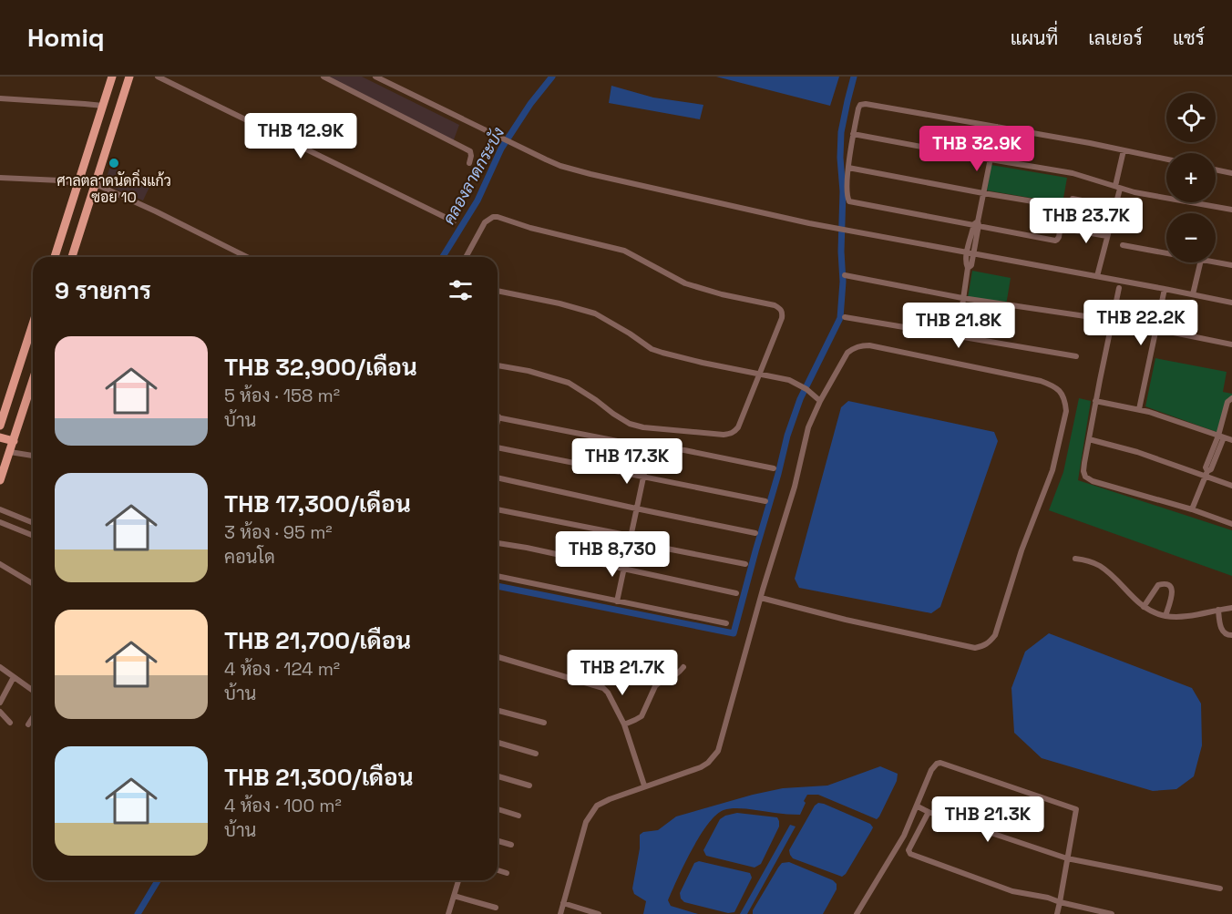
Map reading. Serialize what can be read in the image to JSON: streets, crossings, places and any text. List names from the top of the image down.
{
  "water": ["คลองลาดกระบัง"],
  "places": ["ศาลตลาดนัดกิ่งแก้ว ซอย 10"],
  "page": {
    "header": "Homiq",
    "nav": ["แผนที่", "เลเยอร์", "แชร์"],
    "map_buttons": ["+", "−"],
    "price": [
      "THB 12.9K",
      "THB 32.9K",
      "THB 23.7K",
      "THB 22.2K",
      "THB 21.8K",
      "THB 17.3K",
      "THB 8,730",
      "THB 21.7K",
      "THB 21.3K"
    ],
    "heading": "9 รายการ",
    "list": [
      {
        "name": "THB 32,900/เดือน",
        "note": "5 ห้อง · 158 m² · บ้าน"
      },
      {
        "name": "THB 17,300/เดือน",
        "note": "3 ห้อง · 95 m² · คอนโด"
      },
      {
        "name": "THB 21,700/เดือน",
        "note": "4 ห้อง · 124 m² · บ้าน"
      },
      {
        "name": "THB 21,300/เดือน",
        "note": "4 ห้อง · 100 m² · บ้าน"
      }
    ]
  }
}
